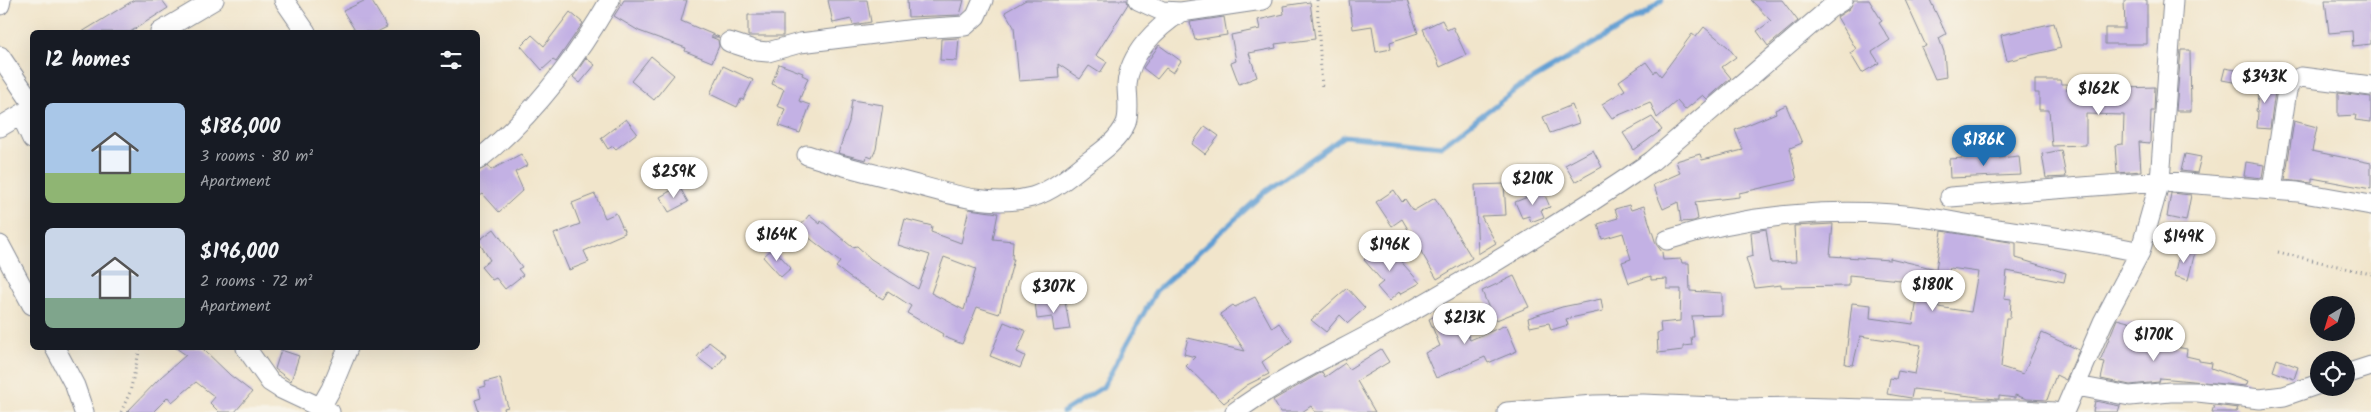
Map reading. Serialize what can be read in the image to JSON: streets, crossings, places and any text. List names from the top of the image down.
{
  "north": "bottom left",
  "page": {
    "heading": "12 homes",
    "price": [
      "$343K",
      "$162K",
      "$186K",
      "$259K",
      "$210K",
      "$164K",
      "$149K",
      "$196K",
      "$180K",
      "$307K",
      "$213K",
      "$170K"
    ],
    "list": [
      {
        "name": "$186,000",
        "note": "3 rooms · 80 m² · Apartment"
      },
      {
        "name": "$196,000",
        "note": "2 rooms · 72 m² · Apartment"
      }
    ]
  }
}
